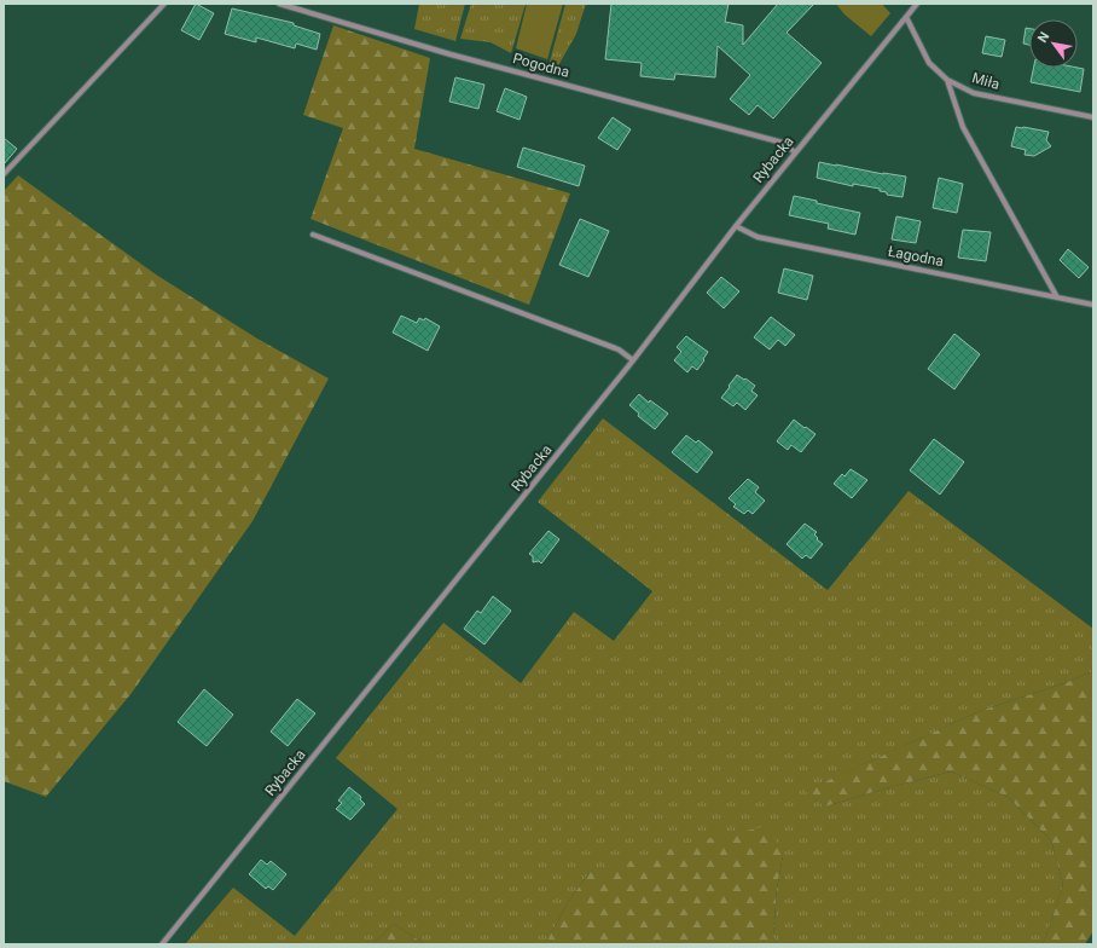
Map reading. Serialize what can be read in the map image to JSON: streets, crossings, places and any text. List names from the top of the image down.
{
  "streets": {
    "street": [
      "Pogodna",
      "Miła",
      "Rybacka",
      "Łagodna"
    ]
  },
  "crossings": [
    ["Pogodna", "Rybacka"],
    ["Miła", "Rybacka"],
    ["Rybacka", "Łagodna"]
  ],
  "north": "top left"
}
